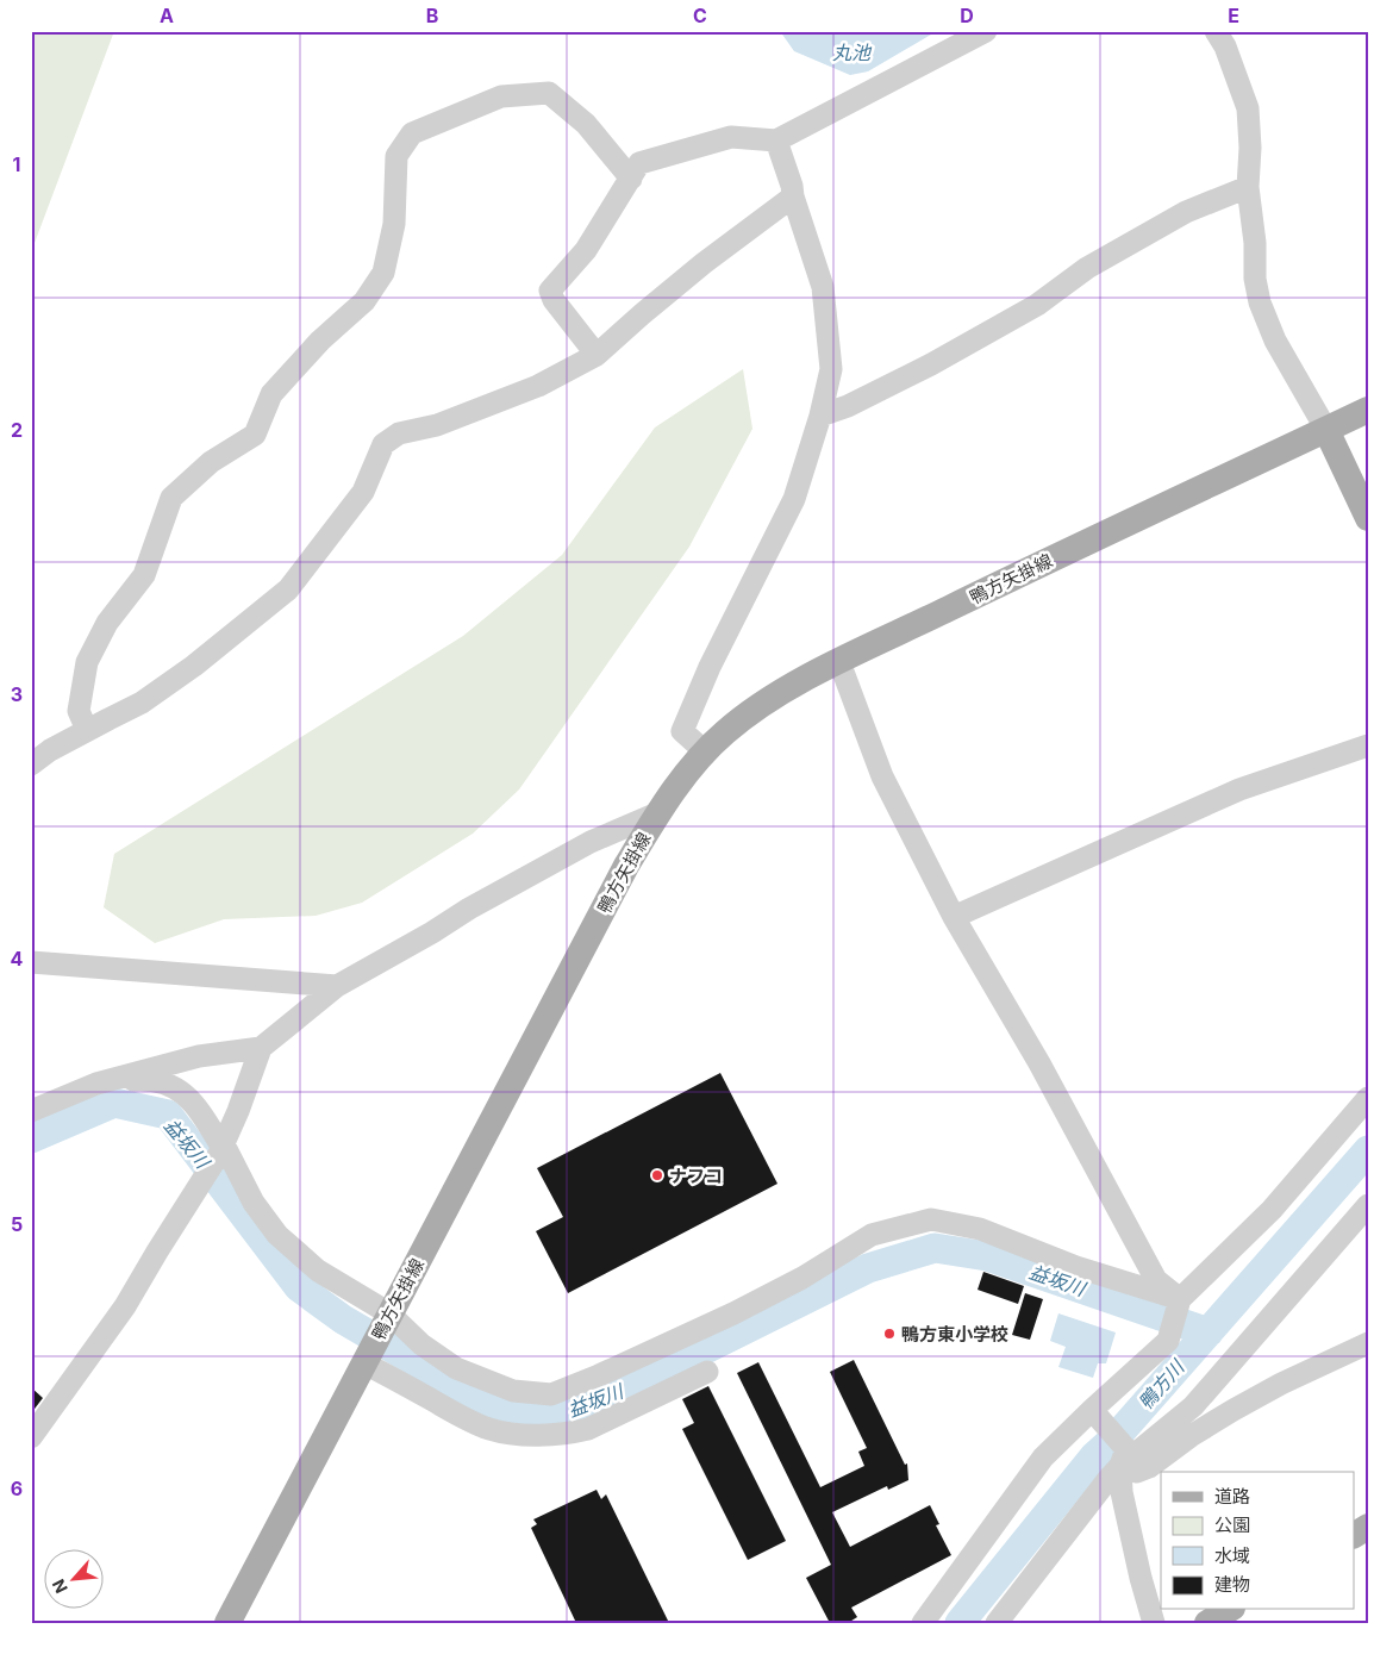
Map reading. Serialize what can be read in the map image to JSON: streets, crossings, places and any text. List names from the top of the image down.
{
  "streets": {
    "main road": ["鴨方矢掛線"]
  },
  "water": ["丸池", "益坂川", "鴨方川"],
  "places": ["ナフコ", "鴨方東小学校"],
  "legend": [
    "道路",
    "公園",
    "水域",
    "建物"
  ],
  "north": "bottom left",
  "grid": {
    "columns": [
      "A",
      "B",
      "C",
      "D",
      "E"
    ],
    "rows": [
      "1",
      "2",
      "3",
      "4",
      "5",
      "6"
    ]
  }
}
